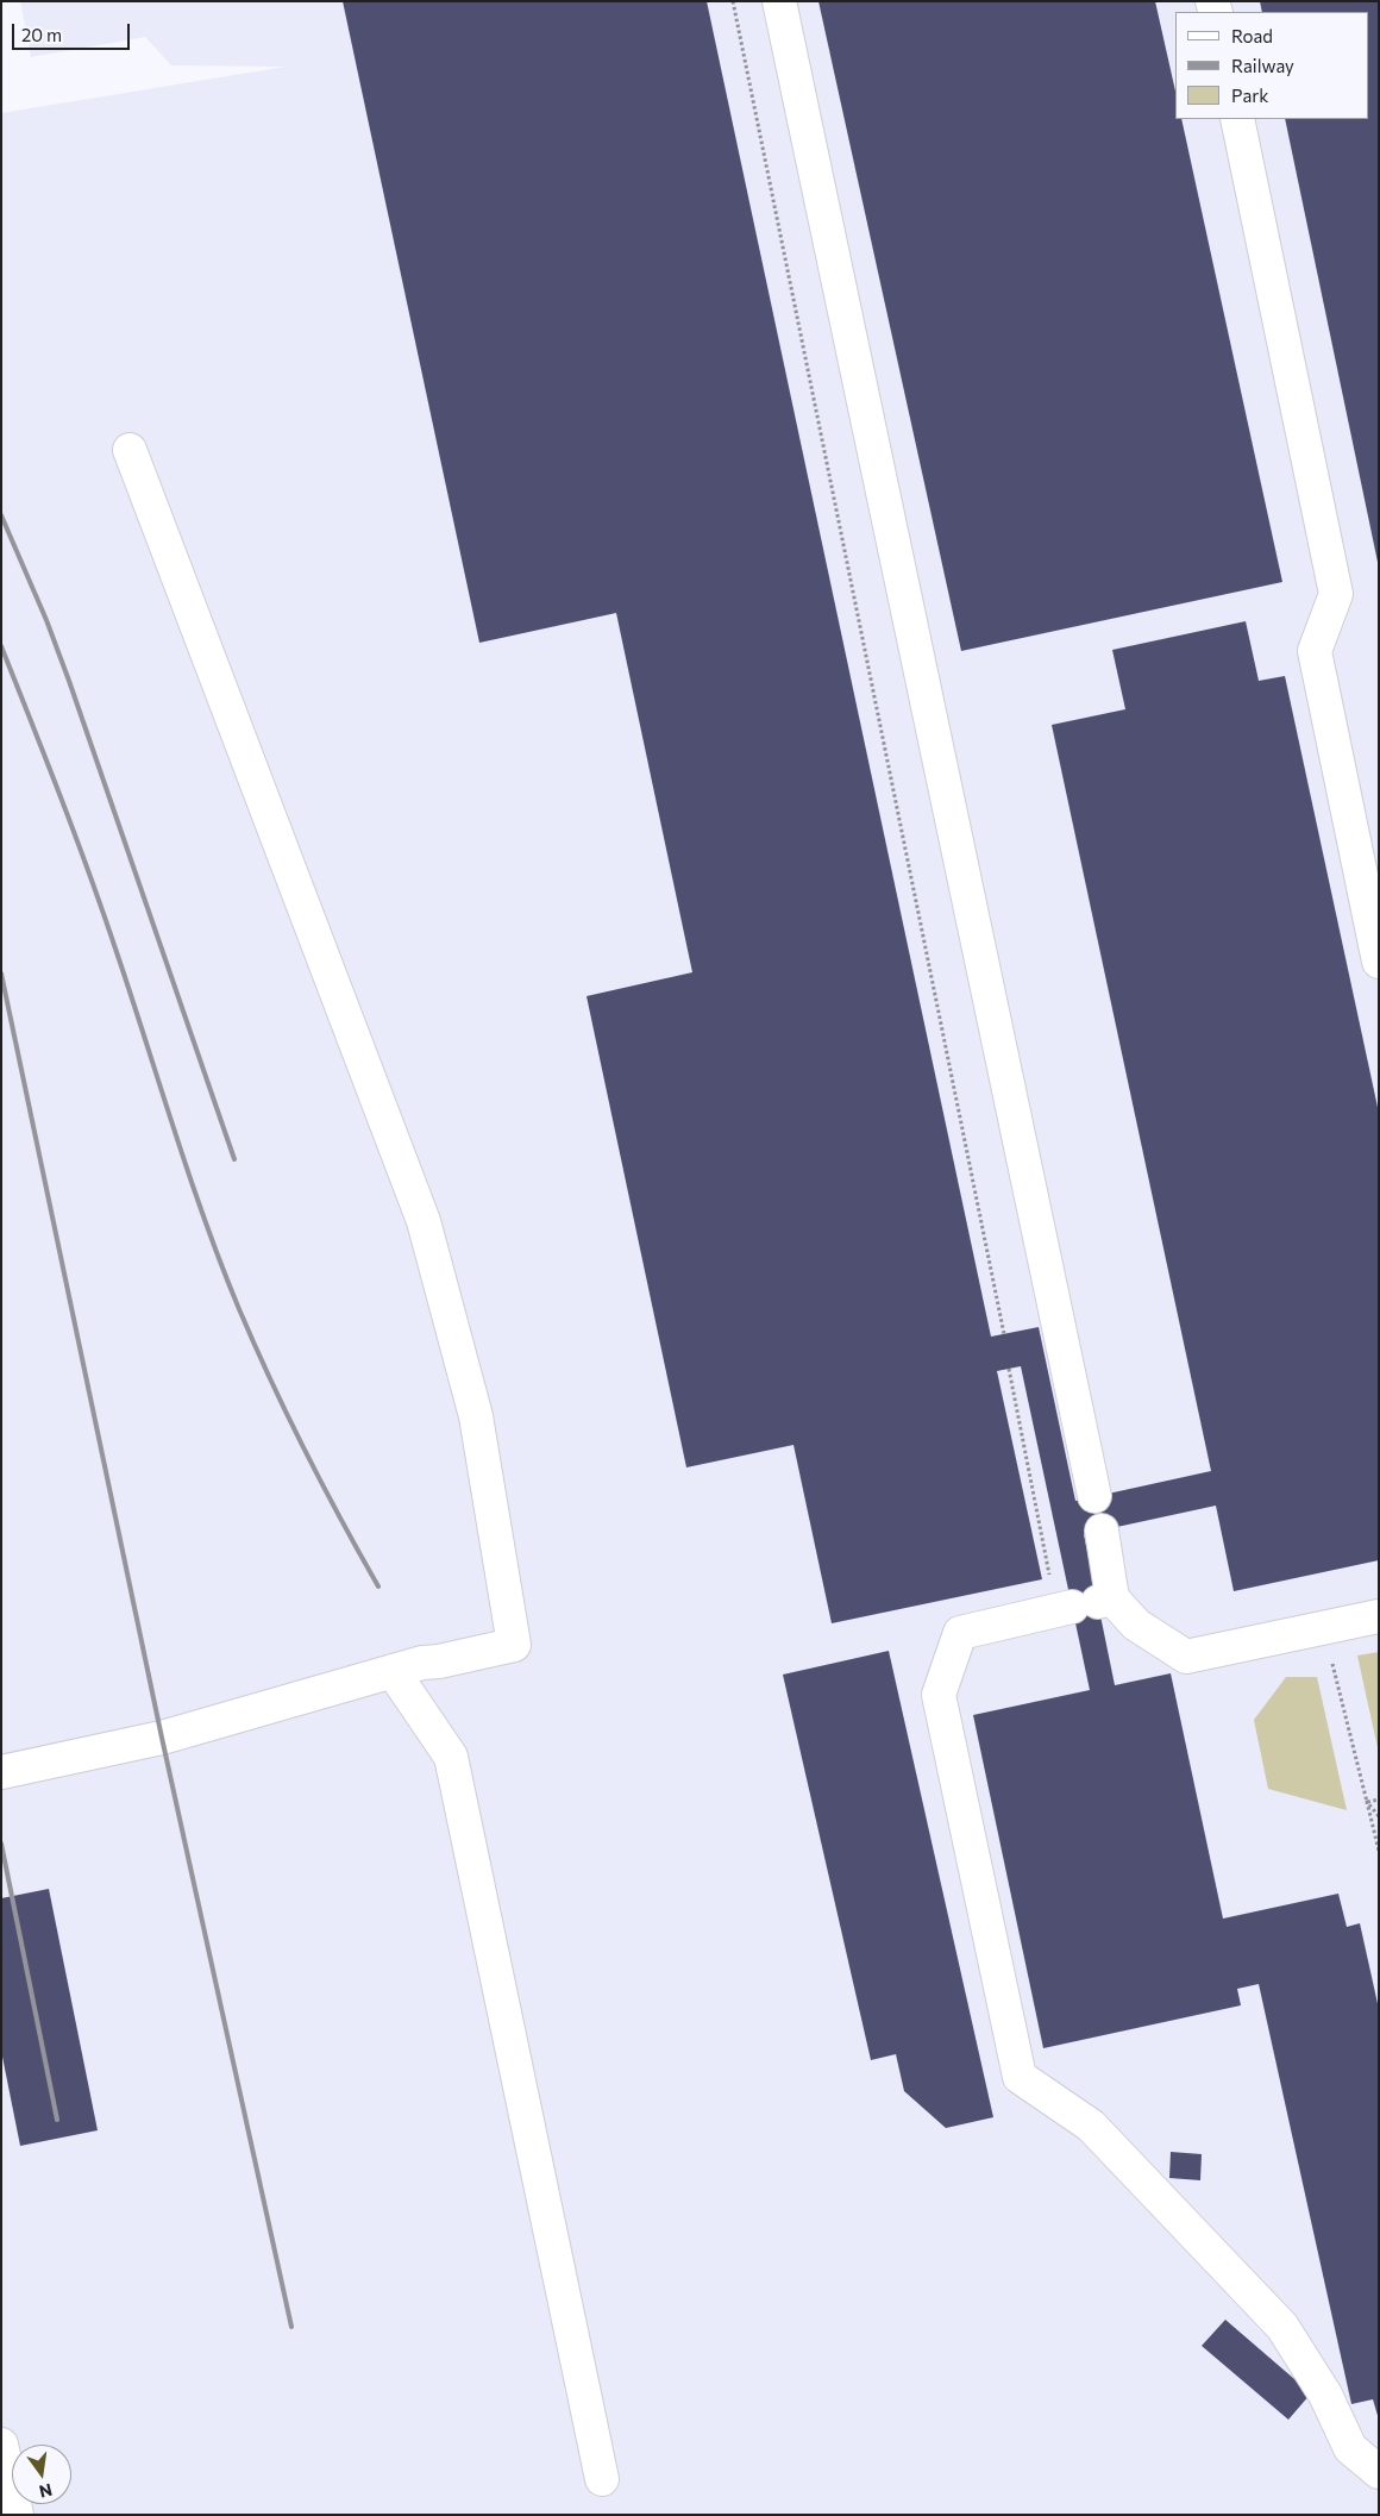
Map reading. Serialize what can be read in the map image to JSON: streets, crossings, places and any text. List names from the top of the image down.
{
  "legend": ["Road", "Railway", "Park"],
  "scale_bar": "20 m",
  "north": "bottom"
}
